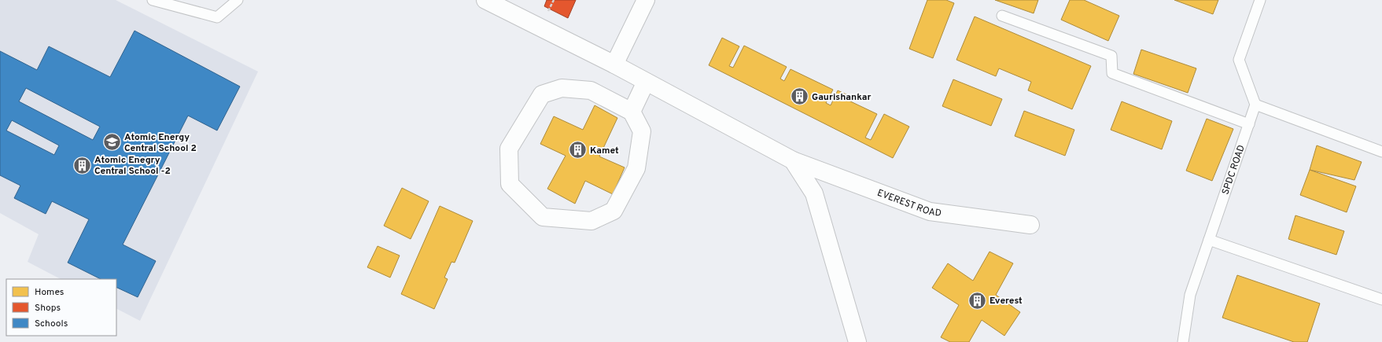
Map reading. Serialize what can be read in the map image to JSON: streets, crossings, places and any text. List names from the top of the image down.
{
  "streets": {
    "street": ["EVEREST ROAD"],
    "lane": ["SPDC ROAD"]
  },
  "places": {
    "building": [
      "Gaurishankar",
      "Kamet",
      "Atomic Enegry Central School -2",
      "Everest"
    ],
    "school or university": ["Atomic Energy Central School 2"]
  },
  "legend": ["Homes", "Shops", "Schools"]
}
